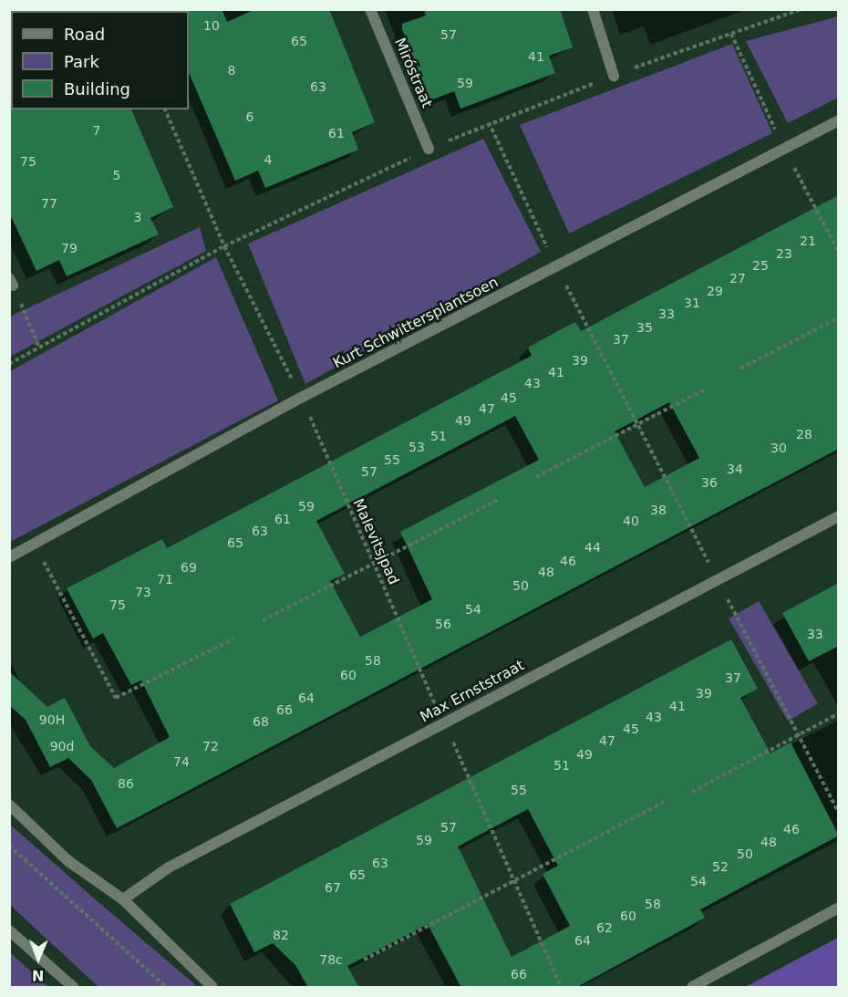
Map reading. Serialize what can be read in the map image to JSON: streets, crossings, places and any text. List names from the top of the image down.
{
  "streets": {
    "street": ["Miróstraat", "Kurt Schwittersplantsoen", "Max Ernststraat"],
    "path": ["Malevitsjpad"]
  },
  "crossings": [
    ["Kurt Schwittersplantsoen", "Malevitsjpad"],
    ["Malevitsjpad", "Max Ernststraat"]
  ],
  "house_numbers": [
    "10",
    "57",
    "65",
    "41",
    "8",
    "59",
    "63",
    "6",
    "7",
    "61",
    "4",
    "75",
    "5",
    "77",
    "3",
    "21",
    "79",
    "23",
    "25",
    "27",
    "29",
    "31",
    "33",
    "35",
    "37",
    "39",
    "41",
    "43",
    "45",
    "47",
    "49",
    "28",
    "51",
    "53",
    "30",
    "55",
    "34",
    "57",
    "36",
    "59",
    "38",
    "61",
    "40",
    "63",
    "65",
    "44",
    "46",
    "69",
    "48",
    "71",
    "50",
    "73",
    "75",
    "54",
    "56",
    "33",
    "58",
    "60",
    "37",
    "39",
    "64",
    "41",
    "66",
    "43",
    "90H",
    "68",
    "45",
    "47",
    "90d",
    "72",
    "49",
    "74",
    "51",
    "86",
    "55",
    "57",
    "46",
    "59",
    "48",
    "50",
    "63",
    "52",
    "65",
    "54",
    "67",
    "58",
    "60",
    "62",
    "82",
    "64",
    "78c",
    "66"
  ],
  "legend": ["Road", "Park", "Building"],
  "north": "bottom"
}
